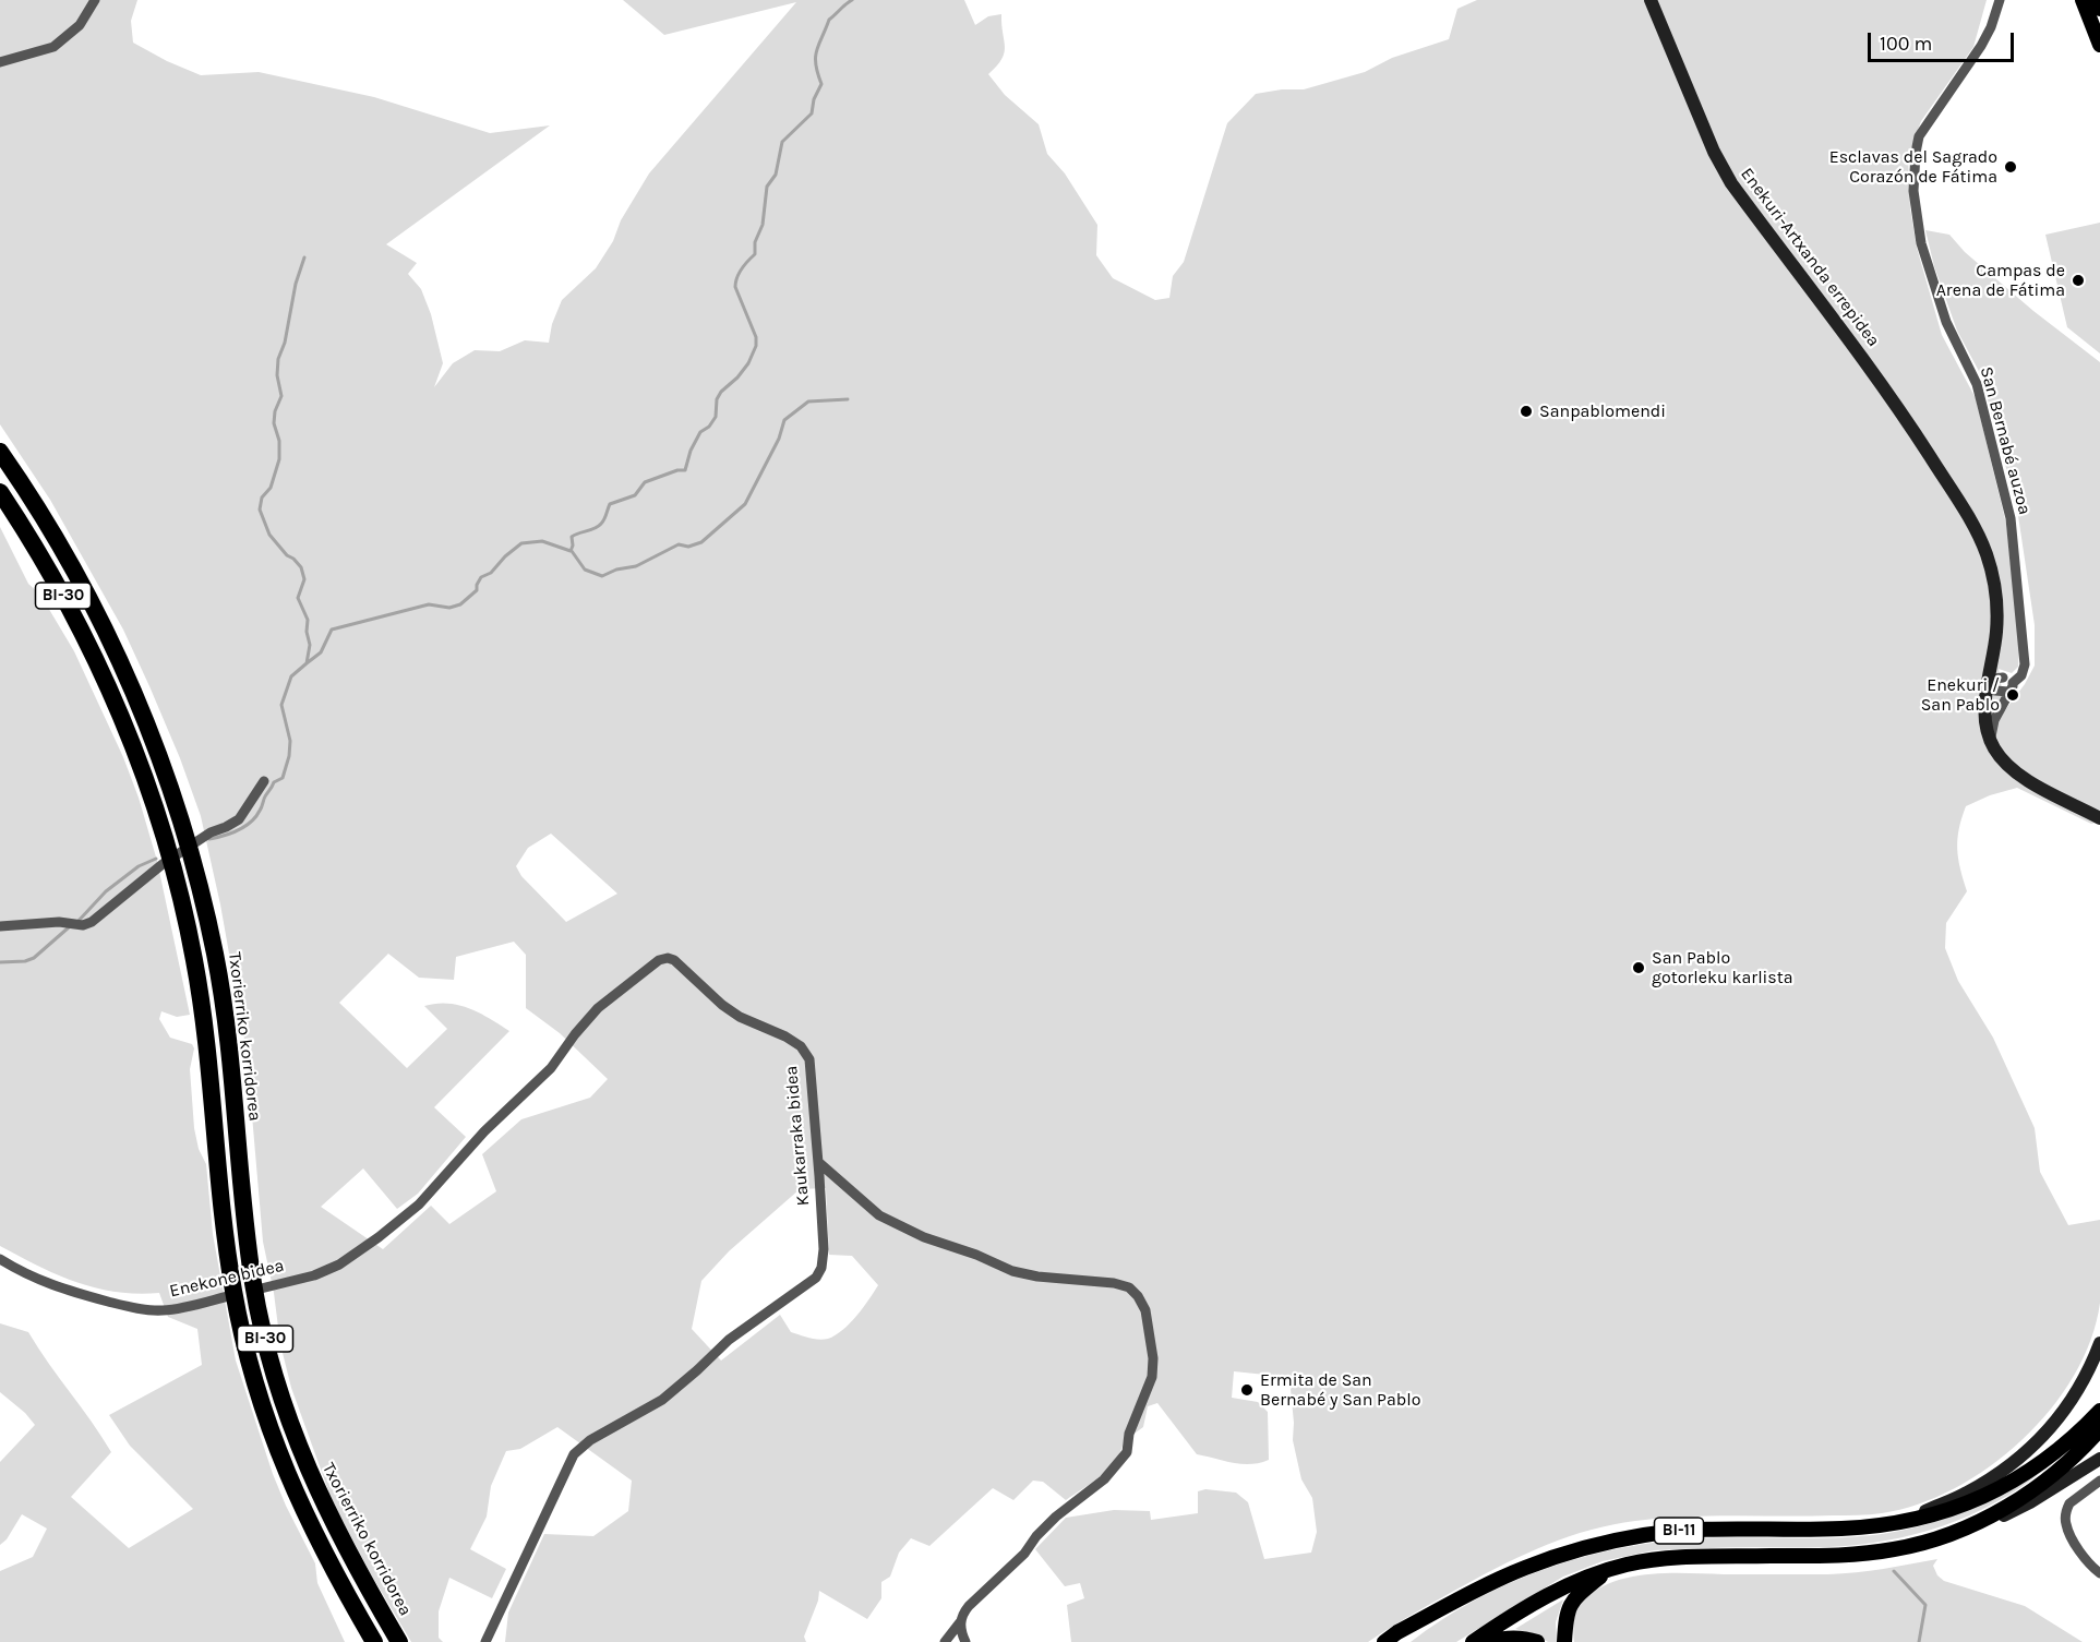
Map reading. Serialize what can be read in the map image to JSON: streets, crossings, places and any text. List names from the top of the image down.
{
  "streets": {
    "highway": ["BI-30", "Txorierriko korridorea"],
    "main road": ["BI-11"],
    "street": [
      "Enekuri-Artxanda errepidea",
      "San Bernabé auzoa",
      "Kaukarraka bidea",
      "Enekone bidea"
    ]
  },
  "crossings": [
    ["Enekuri-Artxanda errepidea", "San Bernabé auzoa"],
    ["Kaukarraka bidea", "Enekone bidea"]
  ],
  "places": [
    "Esclavas del Sagrado Corazón de Fátima",
    "Campas de Arena de Fátima",
    "Sanpablomendi",
    "Enekuri / San Pablo",
    "San Pablo gotorleku karlista",
    "Ermita de San Bernabé y San Pablo"
  ],
  "scale_bar": "100 m"
}
